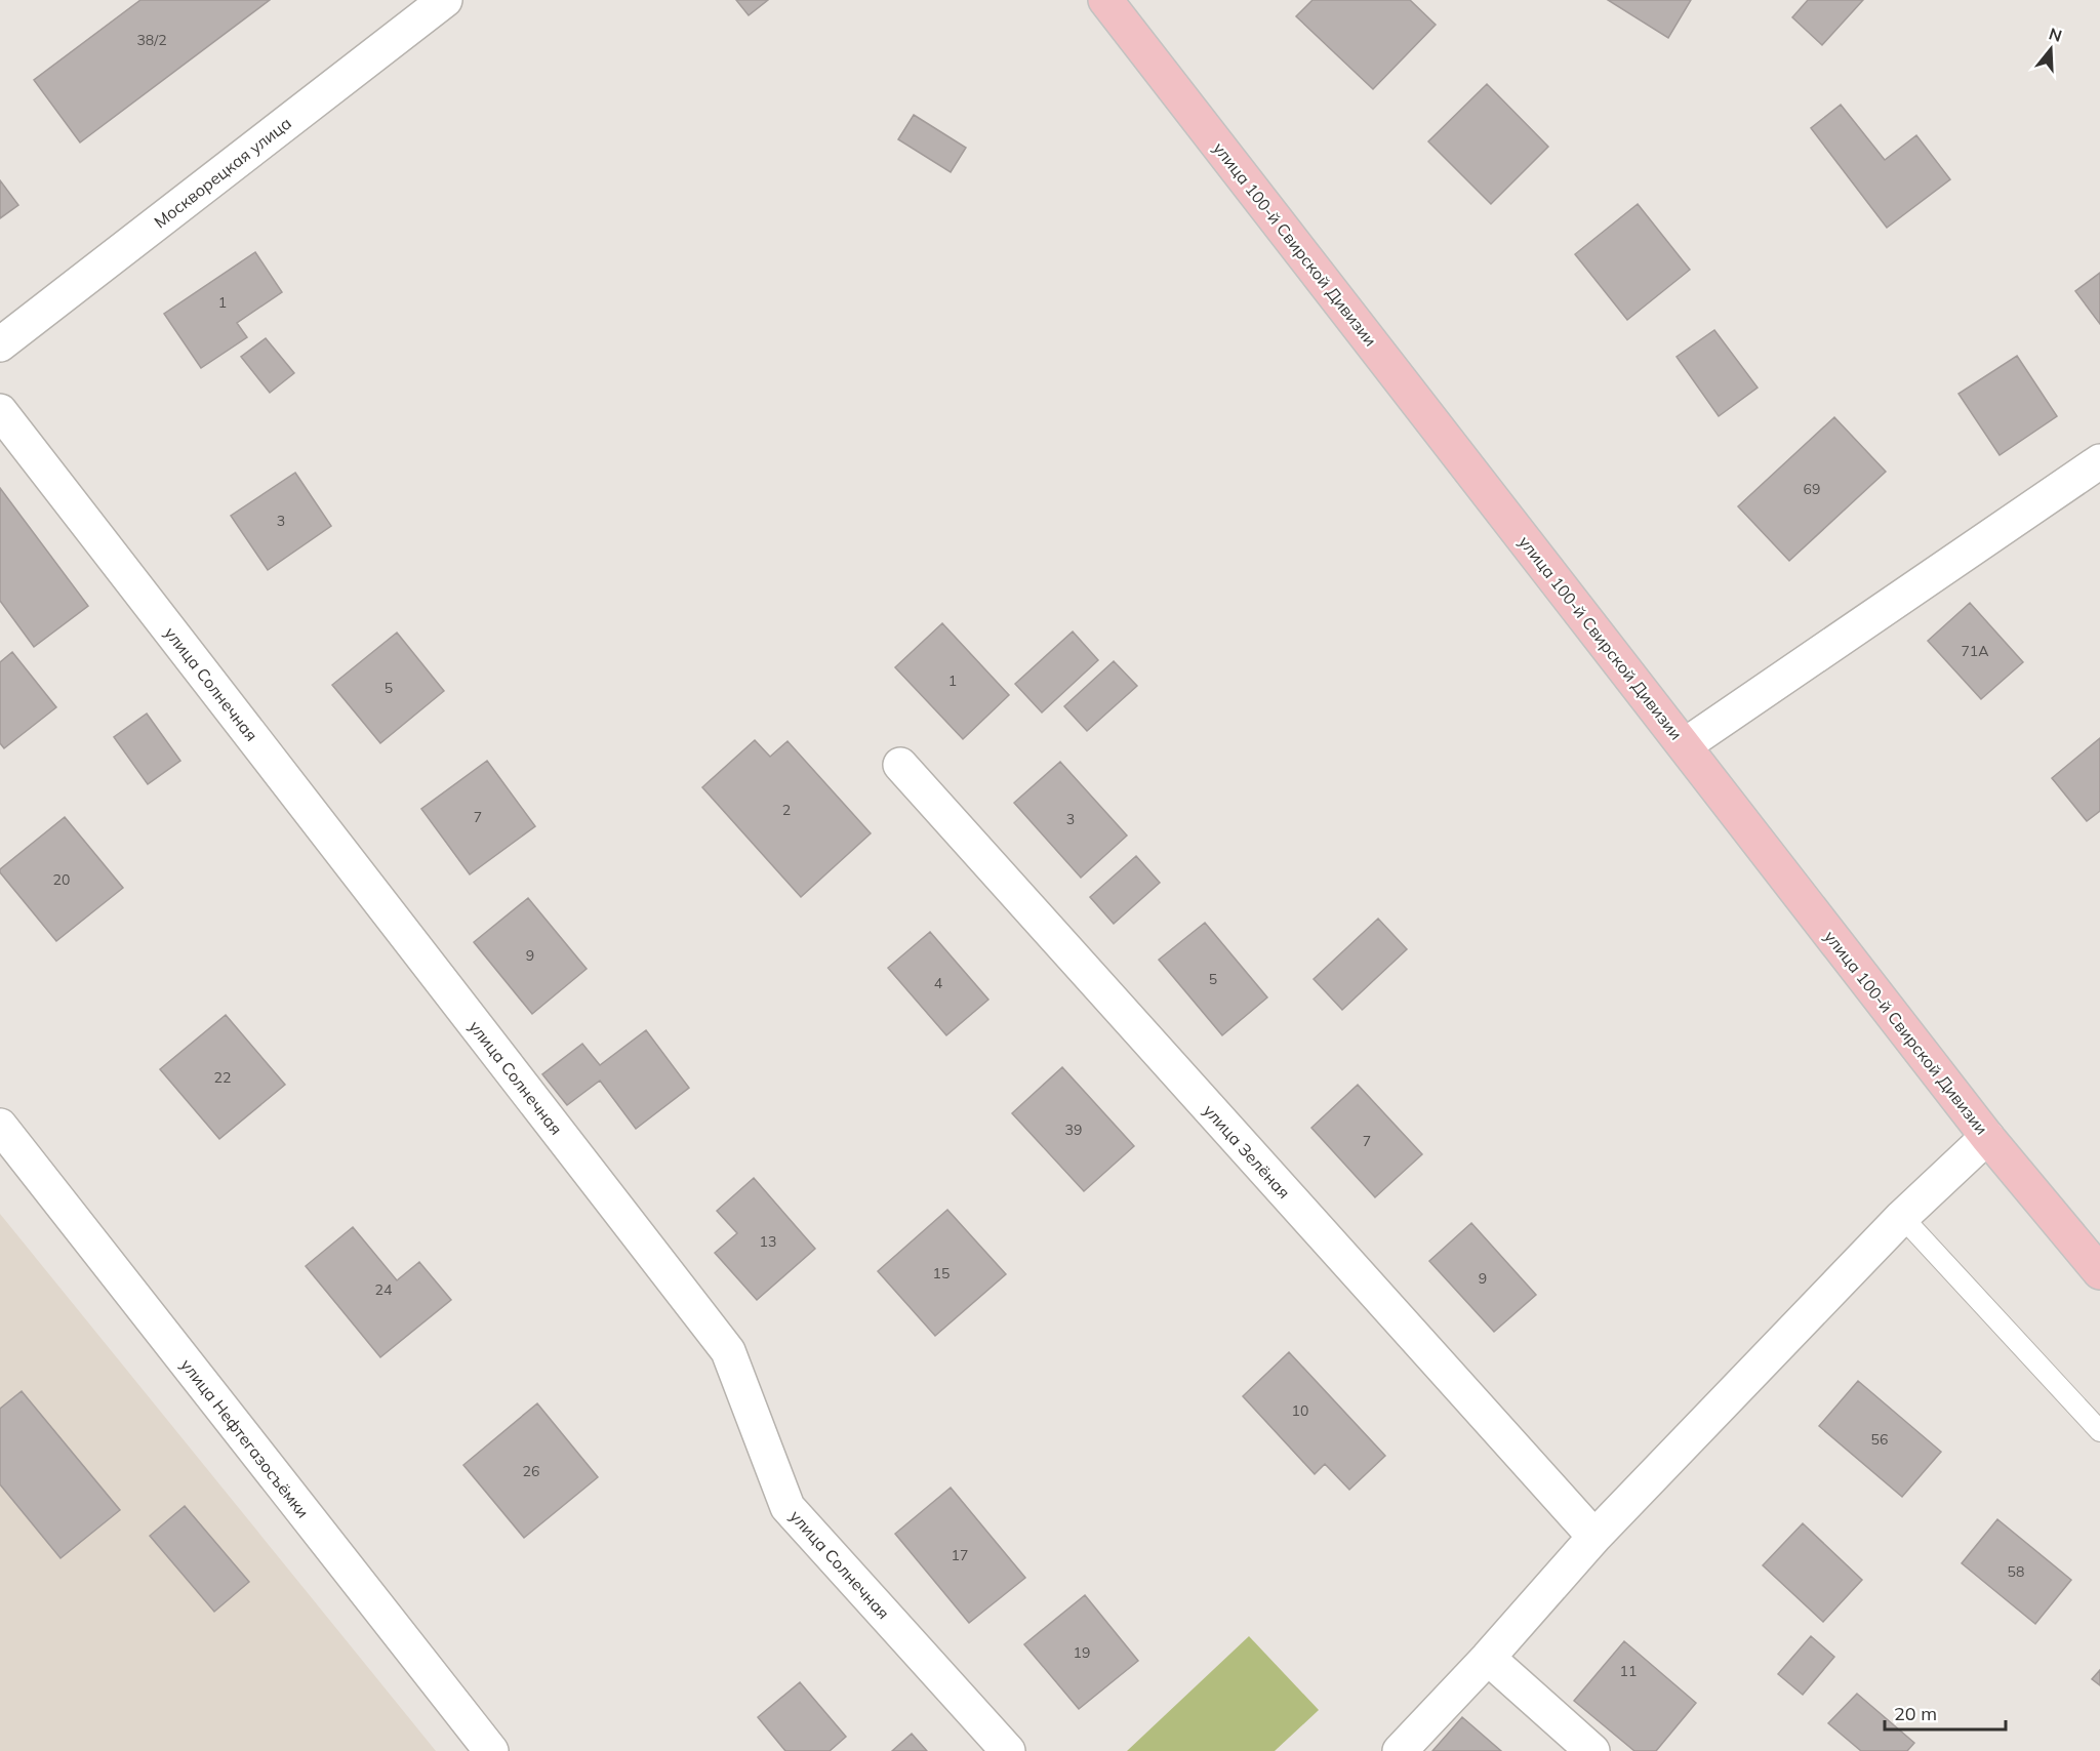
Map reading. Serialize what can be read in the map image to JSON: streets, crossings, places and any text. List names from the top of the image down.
{
  "streets": {
    "main road": ["улица 100-й Свирской Дивизии"],
    "street": [
      "Москворецкая улица",
      "улица Солнечная",
      "улица Зелёная",
      "улица Нефтегазосъёмки"
    ]
  },
  "house_numbers": [
    "38/2",
    "1",
    "69",
    "3",
    "71А",
    "1",
    "5",
    "2",
    "7",
    "3",
    "20",
    "9",
    "5",
    "4",
    "22",
    "39",
    "7",
    "13",
    "15",
    "9",
    "24",
    "10",
    "56",
    "26",
    "17",
    "58",
    "19",
    "11"
  ],
  "scale_bar": "20 m",
  "north": "top"
}
